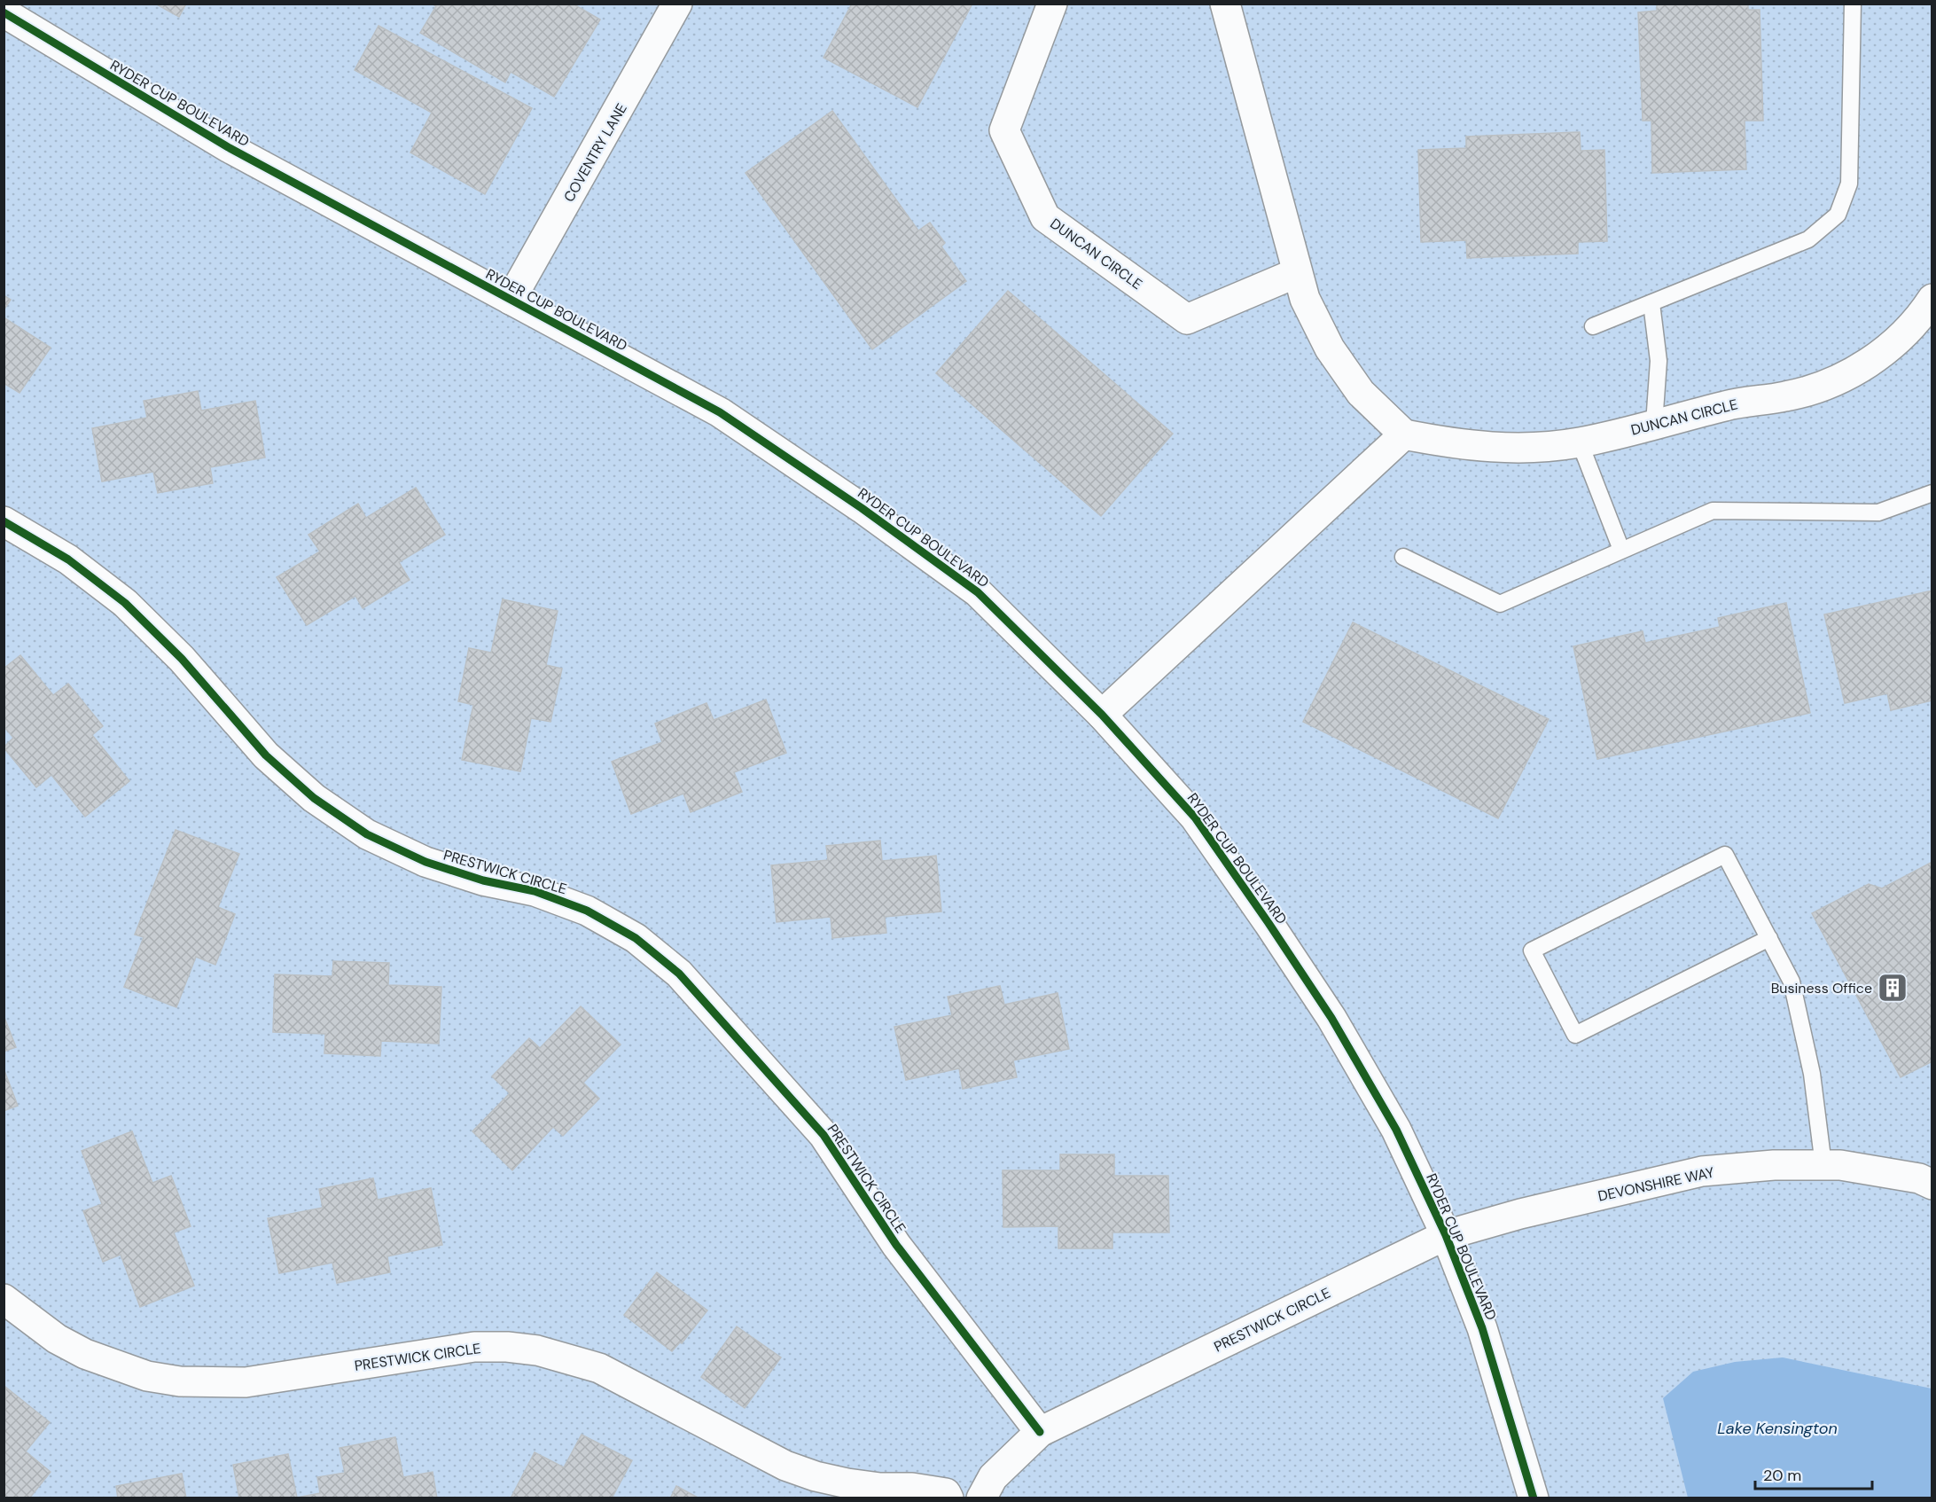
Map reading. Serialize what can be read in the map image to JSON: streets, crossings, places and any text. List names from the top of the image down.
{
  "streets": {
    "street": [
      "RYDER CUP BOULEVARD",
      "COVENTRY LANE",
      "DUNCAN CIRCLE",
      "PRESTWICK CIRCLE",
      "DEVONSHIRE WAY"
    ]
  },
  "crossings": [
    ["RYDER CUP BOULEVARD", "COVENTRY LANE"],
    ["RYDER CUP BOULEVARD", "PRESTWICK CIRCLE"],
    ["RYDER CUP BOULEVARD", "DEVONSHIRE WAY"],
    ["PRESTWICK CIRCLE", "DEVONSHIRE WAY"]
  ],
  "water": ["Lake Kensington"],
  "places": {
    "building": ["Business Office"]
  },
  "scale_bar": "20 m"
}
